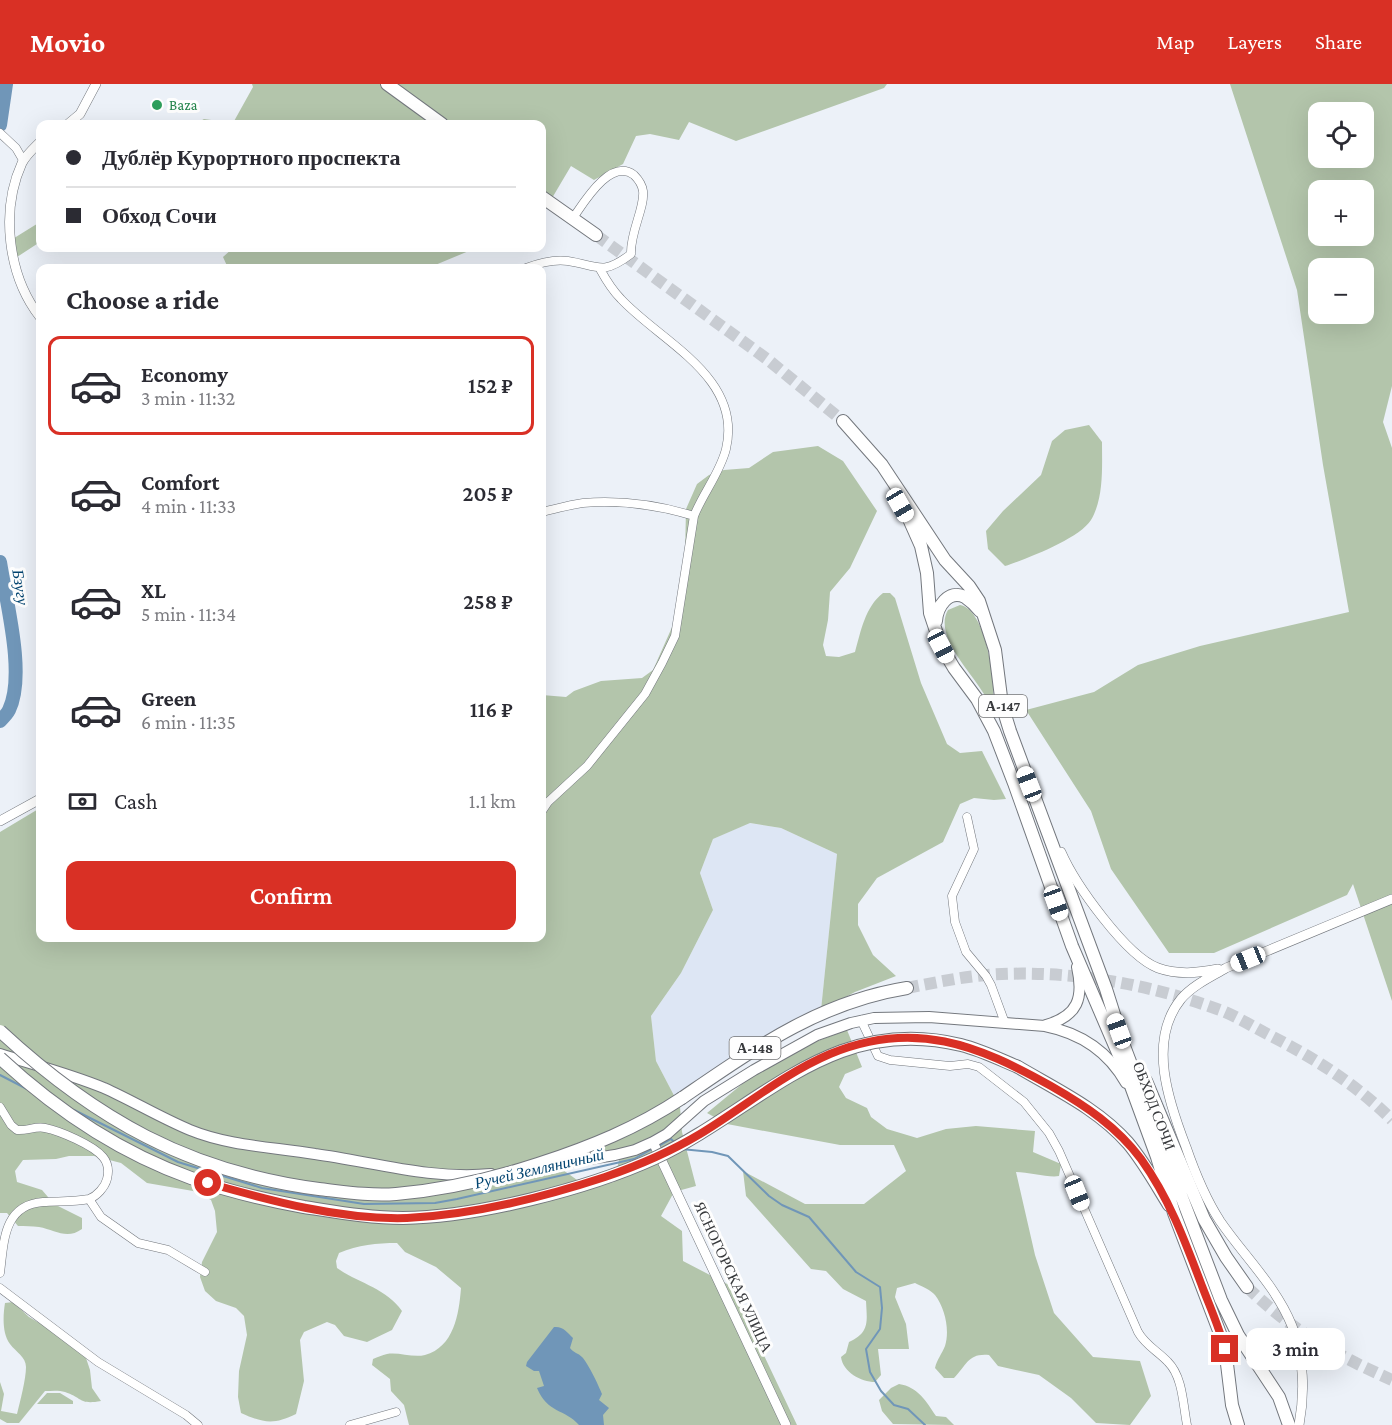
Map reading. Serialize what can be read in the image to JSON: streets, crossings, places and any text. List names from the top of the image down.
{
  "streets": {
    "main road": ["А-147", "А-148", "ОБХОД СОЧИ"],
    "street": ["ЯСНОГОРСКАЯ УЛИЦА"]
  },
  "crossings": [
    ["А-147", "ОБХОД СОЧИ"],
    ["А-148", "ОБХОД СОЧИ"]
  ],
  "water": ["Бзугу", "Ручей Земляничный"],
  "places": ["Baza"],
  "page": {
    "header": "Movio",
    "nav": ["Map", "Layers", "Share"],
    "map_buttons": ["+", "−"],
    "banner": ["Дублёр Курортного проспекта", "Обход Сочи"],
    "heading": "Choose a ride",
    "list": [
      {
        "name": "Economy",
        "note": "3 min · 11:32",
        "value": "152 ₽"
      },
      {
        "name": "Comfort",
        "note": "4 min · 11:33",
        "value": "205 ₽"
      },
      {
        "name": "XL",
        "note": "5 min · 11:34",
        "value": "258 ₽"
      },
      {
        "name": "Green",
        "note": "6 min · 11:35",
        "value": "116 ₽"
      }
    ],
    "pay": ["Cash", "1.1 km"],
    "buttons": "Confirm",
    "bubble": "3 min"
  }
}
